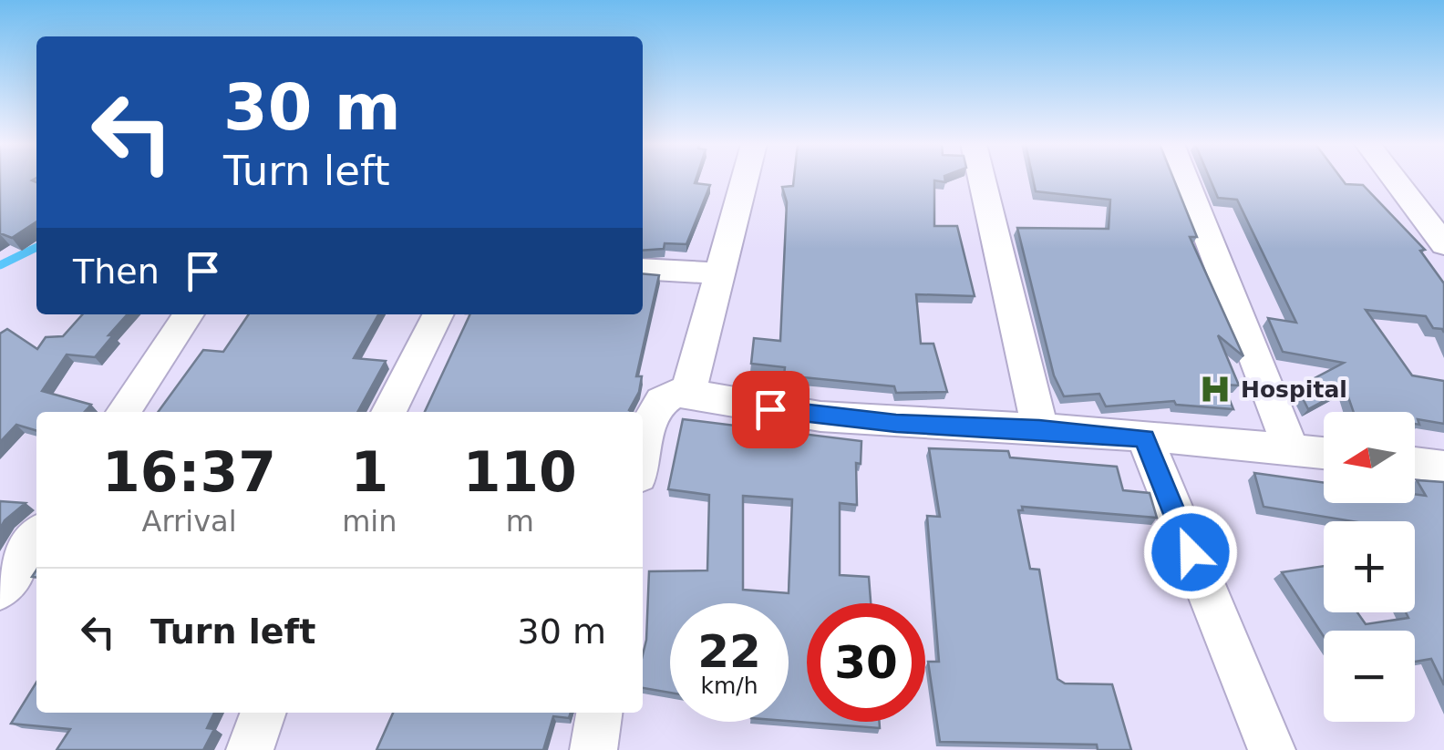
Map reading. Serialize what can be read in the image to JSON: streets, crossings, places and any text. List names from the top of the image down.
{
  "places": {
    "hospital": ["Hospital"]
  },
  "north": "left",
  "page": {
    "turn": ["30 m", "Turn left"],
    "then": "Then",
    "map_buttons": ["+", "−"],
    "eta": [
      "16:37",
      "Arrival",
      "1",
      "min",
      "110",
      "m"
    ],
    "list": [
      {
        "name": "Turn left",
        "value": "30 m"
      }
    ],
    "speed": "22 km/h",
    "limit": "30"
  }
}
